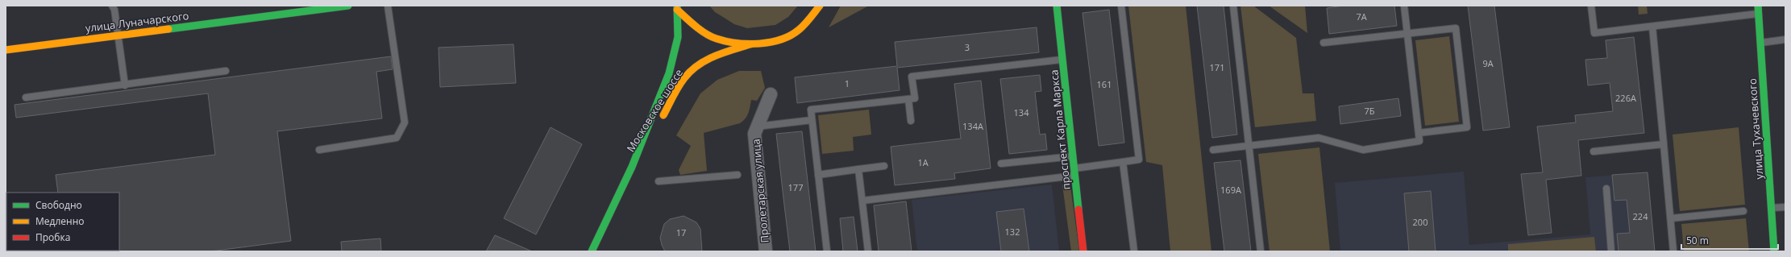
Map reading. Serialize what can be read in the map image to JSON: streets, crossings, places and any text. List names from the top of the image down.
{
  "streets": {
    "main road": [
      "улица Луначарского",
      "Московское шоссе",
      "улица Тухачевского",
      "проспект Карла Маркса"
    ],
    "street": ["Пролетарская улица"]
  },
  "house_numbers": [
    "7А",
    "3",
    "9А",
    "171",
    "1",
    "161",
    "226А",
    "7Б",
    "134",
    "134А",
    "1А",
    "177",
    "169А",
    "224",
    "200",
    "132",
    "17"
  ],
  "legend": ["Свободно", "Медленно", "Пробка"],
  "scale_bar": "50 m"
}
